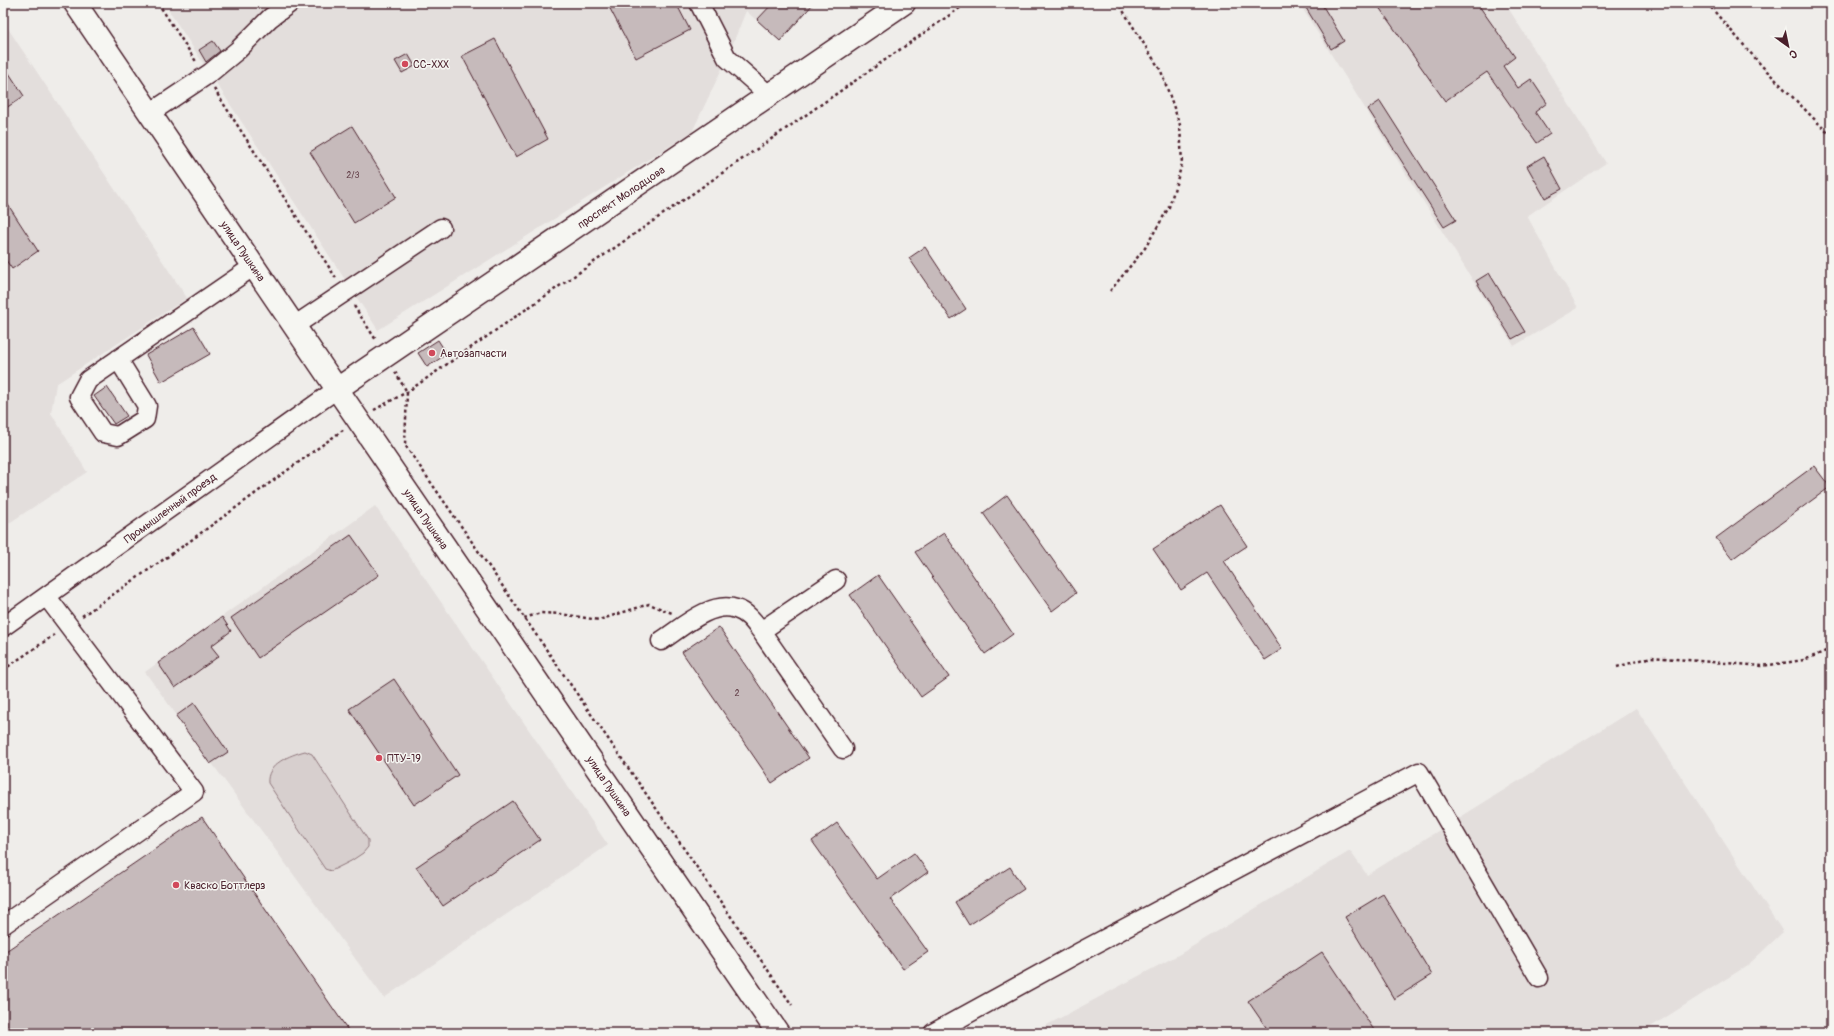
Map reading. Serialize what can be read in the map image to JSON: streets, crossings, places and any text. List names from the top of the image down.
{
  "streets": {
    "main road": ["проспект Молодцова", "улица Пушкина"],
    "street": ["Промышленный проезд"]
  },
  "crossings": [
    ["проспект Молодцова", "улица Пушкина"],
    ["проспект Молодцова", "Промышленный проезд"],
    ["улица Пушкина", "Промышленный проезд"]
  ],
  "places": [
    "СС-ХХХ",
    "Автозапчасти",
    "ПТУ-19",
    "Кваско Боттлерз"
  ],
  "house_numbers": ["2/3", "2"],
  "north": "bottom right"
}
